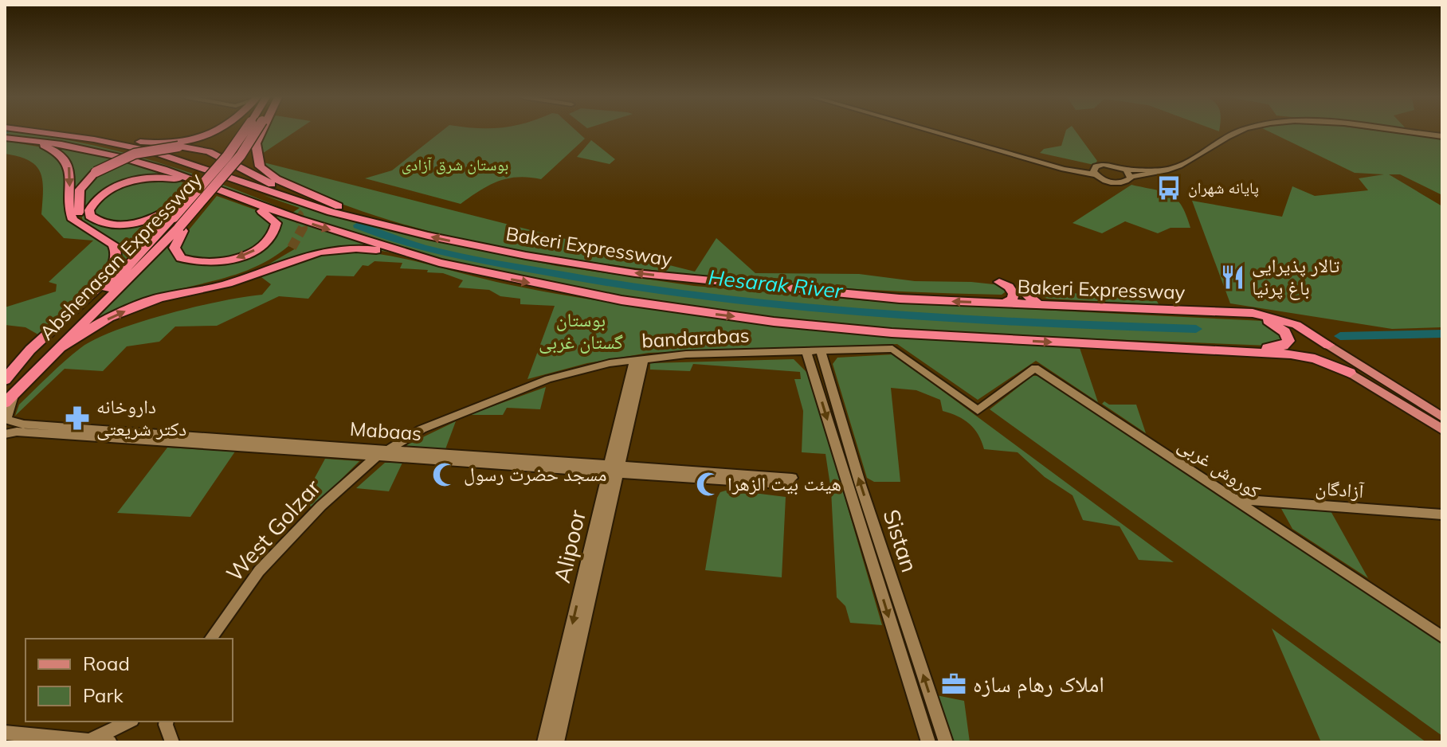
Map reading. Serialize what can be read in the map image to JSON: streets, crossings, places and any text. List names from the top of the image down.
{
  "streets": {
    "highway": ["Bakeri Expressway", "Abshenasan Expressway"],
    "street": [
      "bandarabas",
      "Mabaas",
      "کوروش غربی",
      "آزادگان",
      "West Golzar",
      "Sistan",
      "Alipoor"
    ]
  },
  "crossings": [
    ["Abshenasan Expressway", "Mabaas"],
    ["bandarabas", "Mabaas"],
    ["bandarabas", "کوروش غربی"],
    ["bandarabas", "West Golzar"],
    ["bandarabas", "Sistan"],
    ["bandarabas", "Alipoor"],
    ["Mabaas", "West Golzar"],
    ["Mabaas", "Alipoor"],
    ["کوروش غربی", "آزادگان"]
  ],
  "water": ["Hesarak River"],
  "parks": ["بوستان شرق آزادی", "بوستان گستان غربی"],
  "places": {
    "bus stop": ["پایانه شهران"],
    "restaurant": ["تالار پذیرایی باغ پرنیا"],
    "pharmacy": ["داروخانه دکتر شریعتی"],
    "mosque": ["مسجد حضرت رسول", "هیئت بیت الزهرا"],
    "office": ["املاک رهام سازه"]
  },
  "legend": ["Road", "Park"]
}
